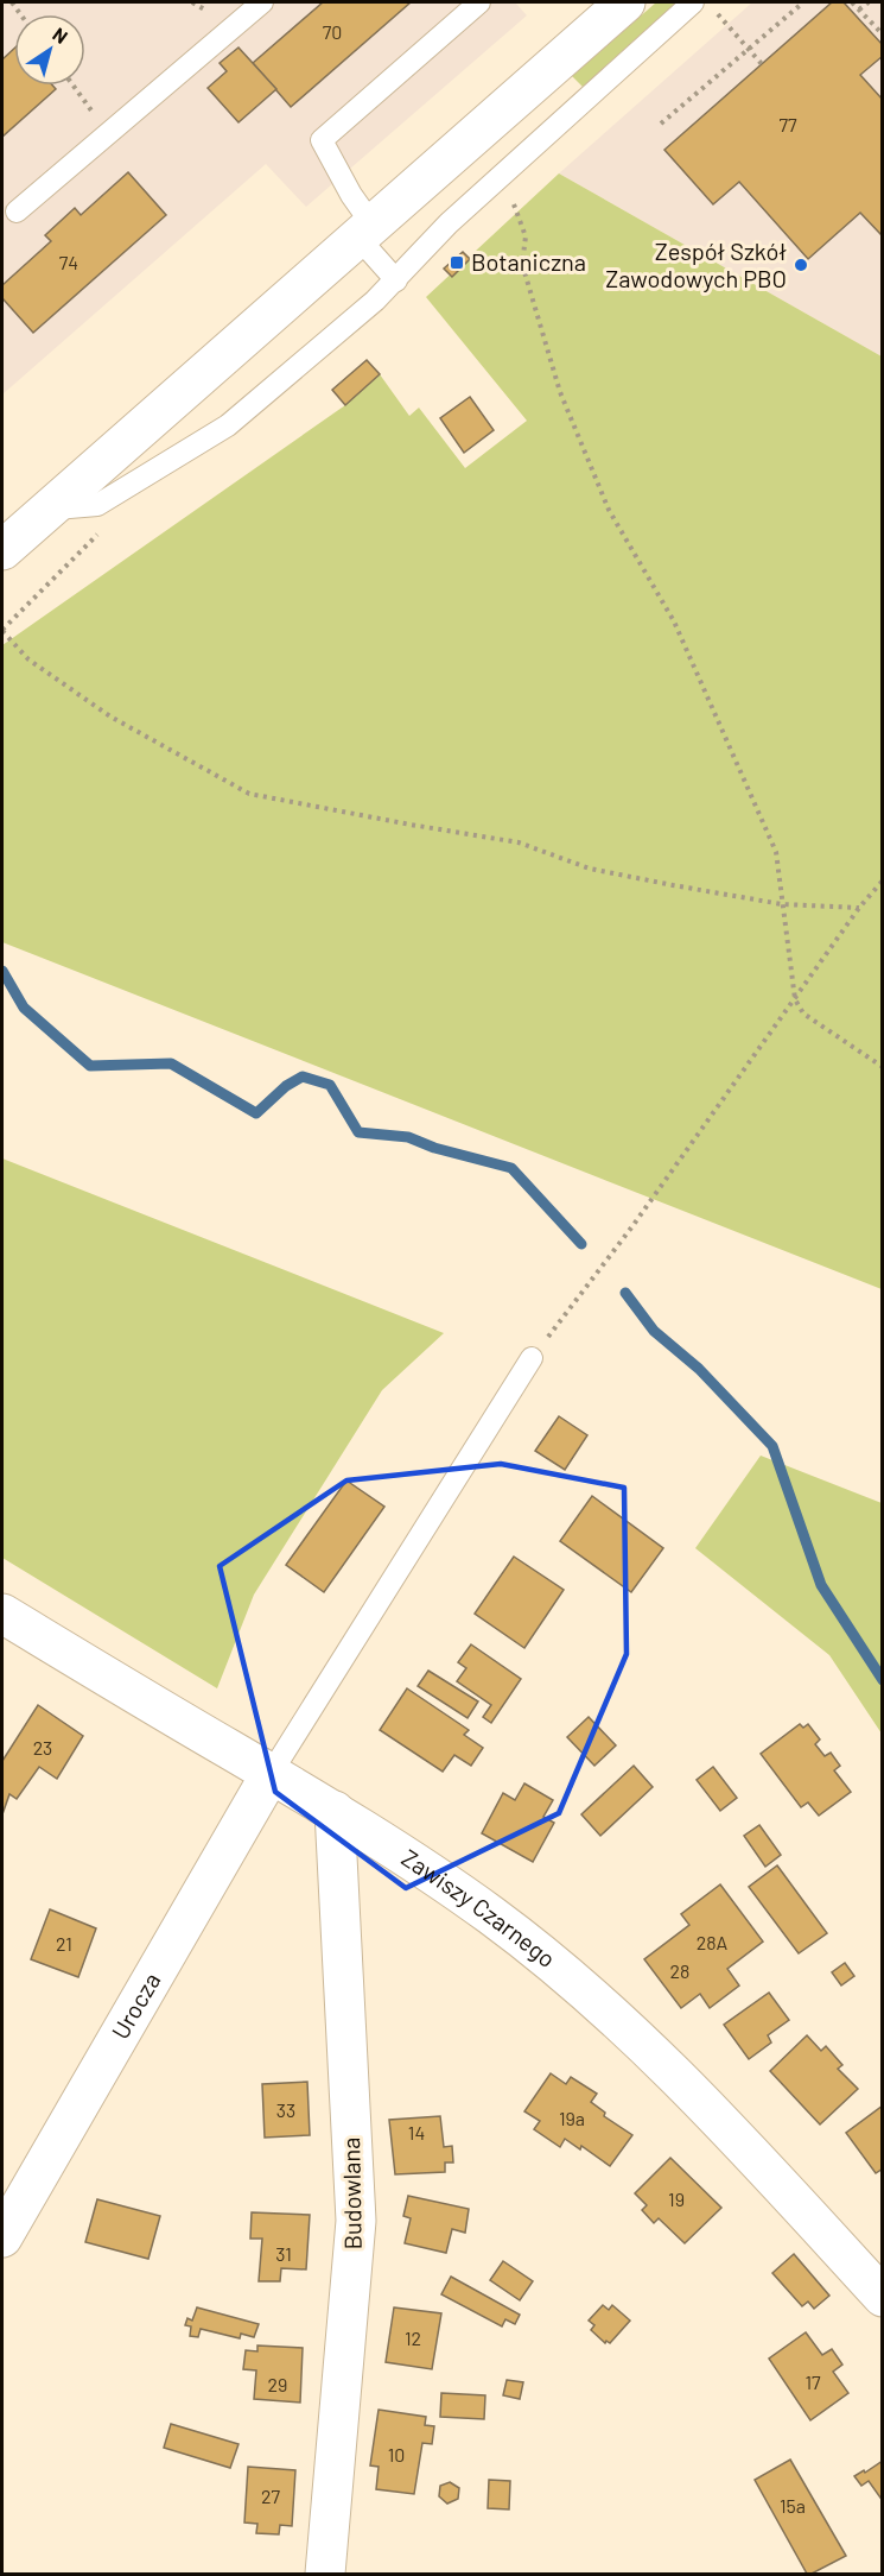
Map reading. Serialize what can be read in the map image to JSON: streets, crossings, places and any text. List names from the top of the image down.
{
  "streets": {
    "street": ["Zawiszy Czarnego", "Urocza", "Budowlana"]
  },
  "crossings": [
    ["Zawiszy Czarnego", "Urocza"],
    ["Zawiszy Czarnego", "Budowlana"]
  ],
  "places": {
    "transit": ["Botaniczna"],
    "other": ["Zespół Szkół Zawodowych PBO"]
  },
  "house_numbers": [
    "70",
    "77",
    "74",
    "23",
    "28A",
    "21",
    "28",
    "33",
    "19a",
    "14",
    "19",
    "31",
    "12",
    "17",
    "29",
    "10",
    "27",
    "15a"
  ],
  "north": "top right"
}
